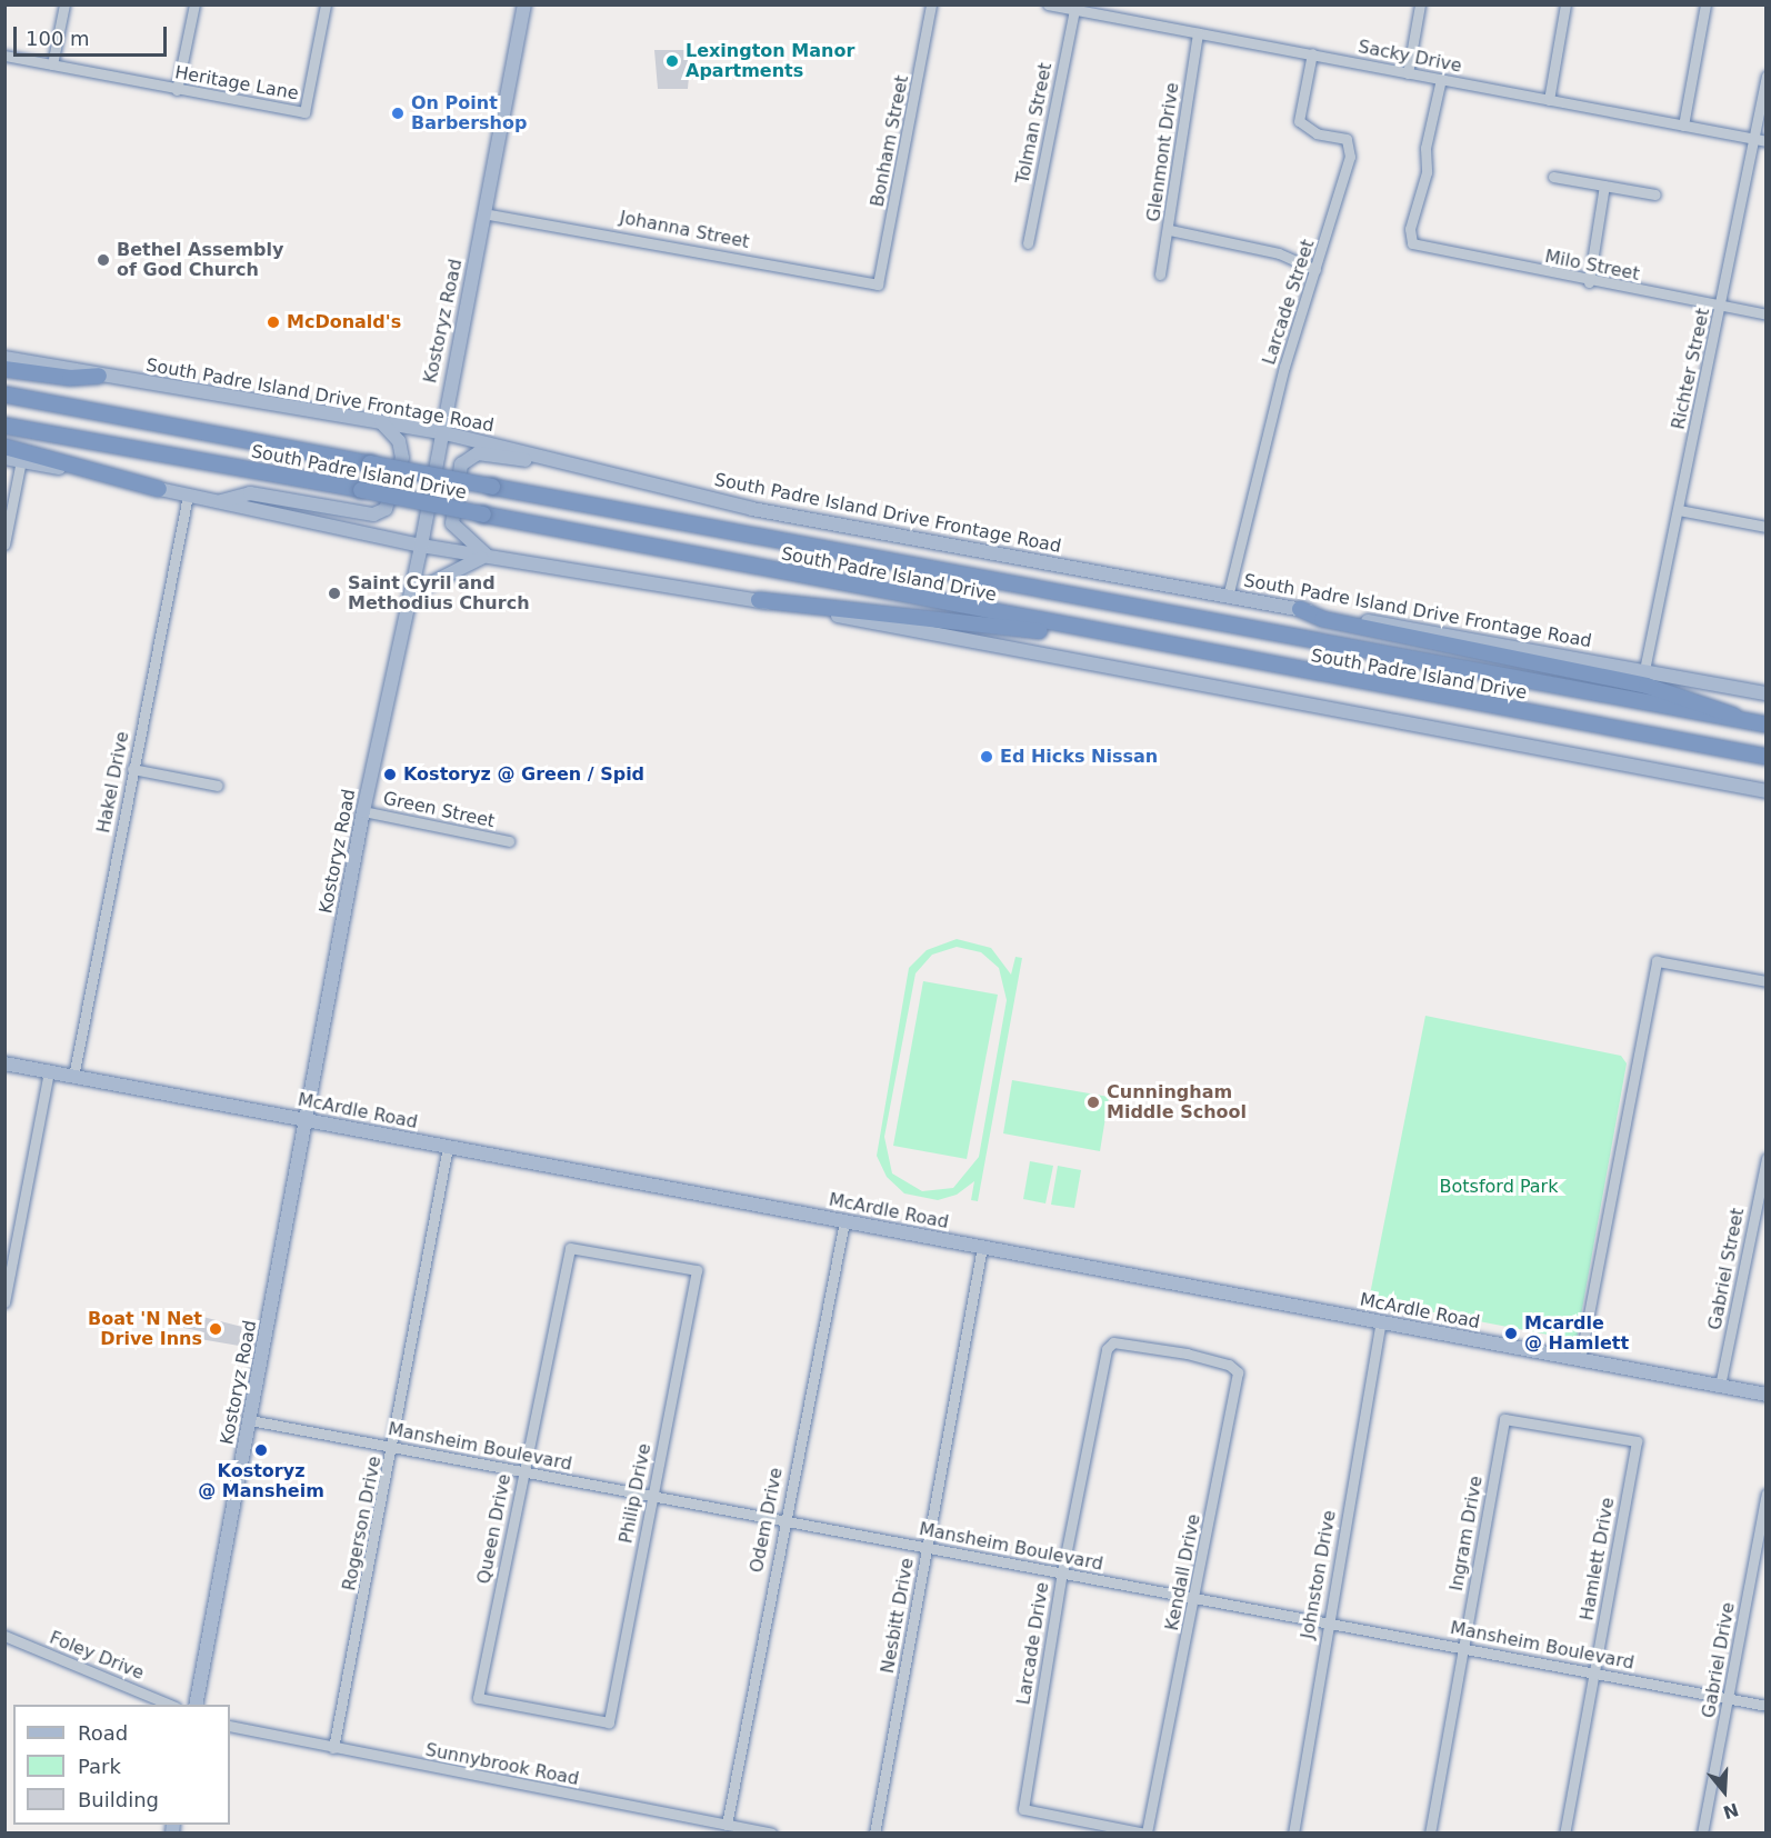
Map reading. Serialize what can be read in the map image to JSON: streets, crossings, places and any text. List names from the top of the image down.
{
  "streets": {
    "highway": ["South Padre Island Drive"],
    "main road": ["Kostoryz Road", "South Padre Island Drive Frontage Road", "McArdle Road"],
    "street": [
      "Sacky Drive",
      "Heritage Lane",
      "Tolman Street",
      "Bonham Street",
      "Glenmont Drive",
      "Johanna Street",
      "Milo Street",
      "Larcade Street",
      "Richter Street",
      "Hakel Drive",
      "Green Street",
      "Gabriel Street",
      "Mansheim Boulevard",
      "Philip Drive",
      "Odem Drive",
      "Rogerson Drive",
      "Queen Drive",
      "Ingram Drive",
      "Hamlett Drive",
      "Kendall Drive",
      "Johnston Drive",
      "Nesbitt Drive",
      "Larcade Drive",
      "Foley Drive",
      "Gabriel Drive",
      "Sunnybrook Road"
    ]
  },
  "crossings": [
    ["Sacky Drive", "Tolman Street"],
    ["Sacky Drive", "Glenmont Drive"],
    ["Sacky Drive", "Milo Street"],
    ["Sacky Drive", "Larcade Street"],
    ["Sacky Drive", "Richter Street"],
    ["Bonham Street", "Johanna Street"],
    ["Johanna Street", "Kostoryz Road"],
    ["Milo Street", "Richter Street"],
    ["Larcade Street", "South Padre Island Drive Frontage Road"],
    ["Kostoryz Road", "South Padre Island Drive Frontage Road"],
    ["Kostoryz Road", "Green Street"],
    ["Kostoryz Road", "McArdle Road"],
    ["Kostoryz Road", "Mansheim Boulevard"],
    ["Richter Street", "South Padre Island Drive Frontage Road"],
    ["Hakel Drive", "McArdle Road"],
    ["McArdle Road", "Gabriel Street"],
    ["McArdle Road", "Odem Drive"],
    ["McArdle Road", "Rogerson Drive"],
    ["McArdle Road", "Johnston Drive"],
    ["McArdle Road", "Nesbitt Drive"],
    ["Mansheim Boulevard", "Philip Drive"],
    ["Mansheim Boulevard", "Odem Drive"],
    ["Mansheim Boulevard", "Rogerson Drive"],
    ["Mansheim Boulevard", "Queen Drive"],
    ["Mansheim Boulevard", "Ingram Drive"],
    ["Mansheim Boulevard", "Hamlett Drive"],
    ["Mansheim Boulevard", "Kendall Drive"],
    ["Mansheim Boulevard", "Johnston Drive"],
    ["Mansheim Boulevard", "Nesbitt Drive"],
    ["Mansheim Boulevard", "Larcade Drive"],
    ["Mansheim Boulevard", "Gabriel Drive"],
    ["Philip Drive", "Queen Drive"],
    ["Odem Drive", "Sunnybrook Road"],
    ["Rogerson Drive", "Sunnybrook Road"],
    ["Ingram Drive", "Hamlett Drive"],
    ["Kendall Drive", "Larcade Drive"]
  ],
  "parks": ["Botsford Park"],
  "places": [
    "Lexington Manor Apartments",
    "On Point Barbershop",
    "Bethel Assembly of God Church",
    "McDonald's",
    "Saint Cyril and Methodius Church",
    "Ed Hicks Nissan",
    "Kostoryz @ Green / Spid",
    "Cunningham Middle School",
    "Boat 'N Net Drive Inns",
    "Mcardle @ Hamlett",
    "Kostoryz @ Mansheim"
  ],
  "legend": ["Road", "Park", "Building"],
  "scale_bar": "100 m",
  "north": "bottom"
}
